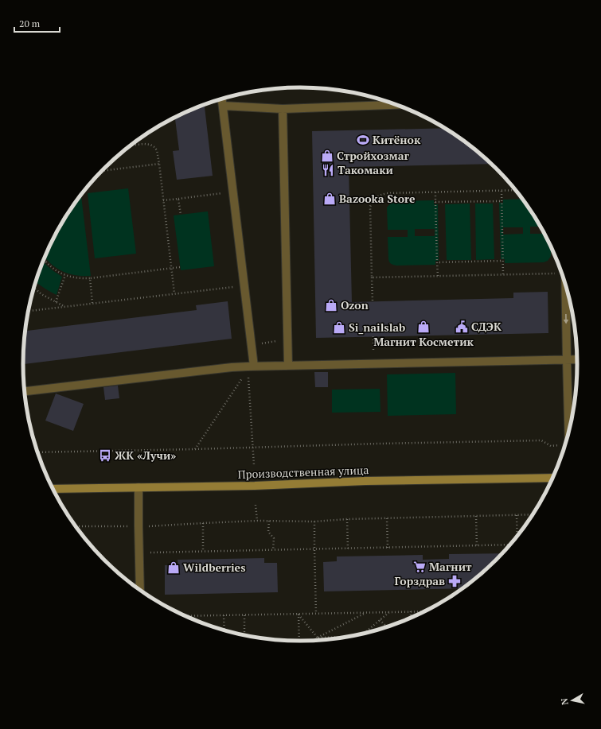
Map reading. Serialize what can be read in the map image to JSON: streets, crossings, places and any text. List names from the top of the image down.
{
  "streets": {
    "main road": ["Производственная улица"]
  },
  "places": {
    "sports": ["Китёнок"],
    "shop": [
      "Стройхозмаг",
      "Bazooka Store",
      "Ozon",
      "Магнит Косметик",
      "Si_nailslab",
      "Wildberries"
    ],
    "restaurant": ["Такомаки"],
    "public building": ["СДЭК"],
    "bus stop": ["ЖК «Лучи»"],
    "supermarket": ["Магнит"],
    "pharmacy": ["Горздрав"]
  },
  "scale_bar": "20 m",
  "north": "left"
}
